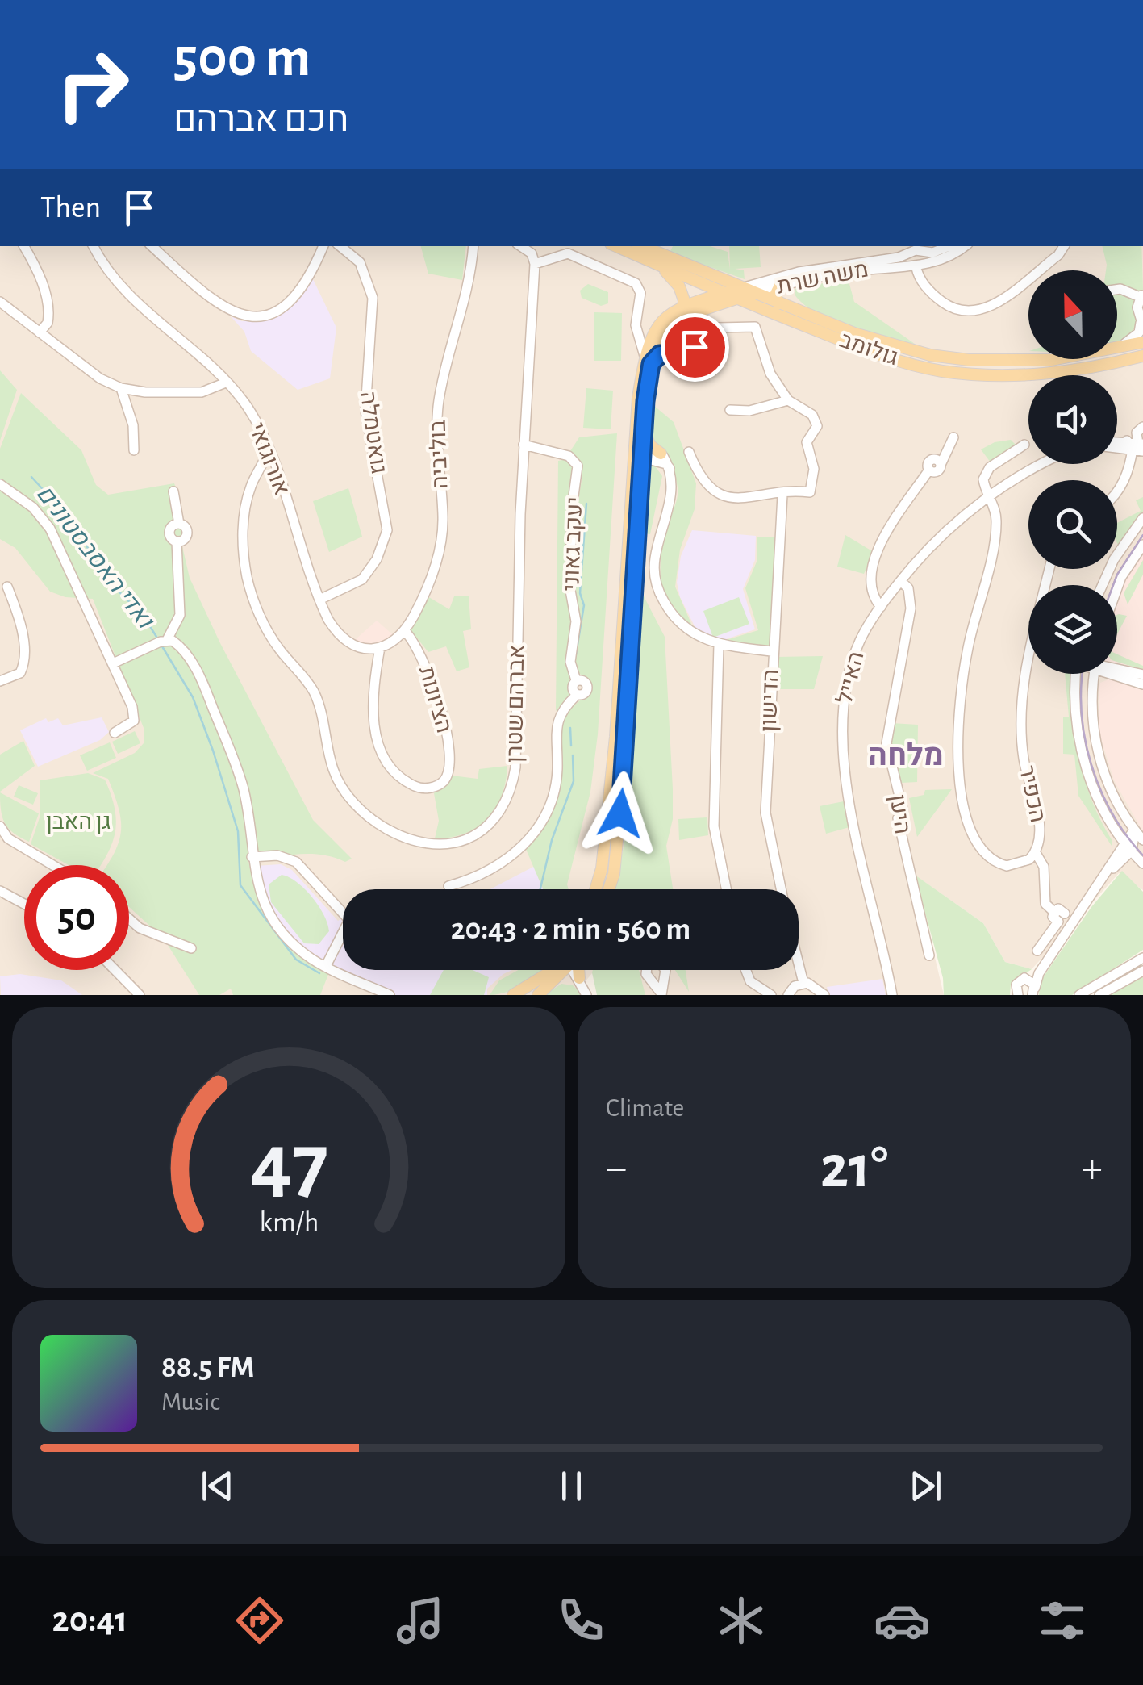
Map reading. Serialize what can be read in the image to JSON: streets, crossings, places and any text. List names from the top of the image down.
{
  "streets": {
    "main road": ["גולומב"],
    "street": [
      "משה שרת",
      "גואטמלה",
      "בוליביה",
      "אורוגואי",
      "יעקב גאוני",
      "האייל",
      "הציונות",
      "הדישון",
      "אברהם שטרן",
      "הכפיר",
      "היען"
    ]
  },
  "crossings": [
    ["משה שרת", "גולומב"],
    ["גואטמלה", "אורוגואי"],
    ["בוליביה", "אורוגואי"],
    ["בוליביה", "הציונות"],
    ["אורוגואי", "הציונות"],
    ["אורוגואי", "אברהם שטרן"],
    ["יעקב גאוני", "אברהם שטרן"],
    ["האייל", "הכפיר"],
    ["האייל", "היען"]
  ],
  "districts": ["מלחה"],
  "water": ["ואדי האסבסטונים"],
  "parks": ["גן האבן"],
  "north": "top",
  "page": {
    "turn": ["500 m", "חכם אברהם"],
    "then": "Then",
    "limit": "50",
    "trip": "20:43 · 2 min · 560 m",
    "tile": "Climate",
    "heat": ["−", "21°", "+"],
    "song": ["88.5 FM", "Music"],
    "tabs": "20:41",
    "gauge": ["47", "km/h"]
  }
}
